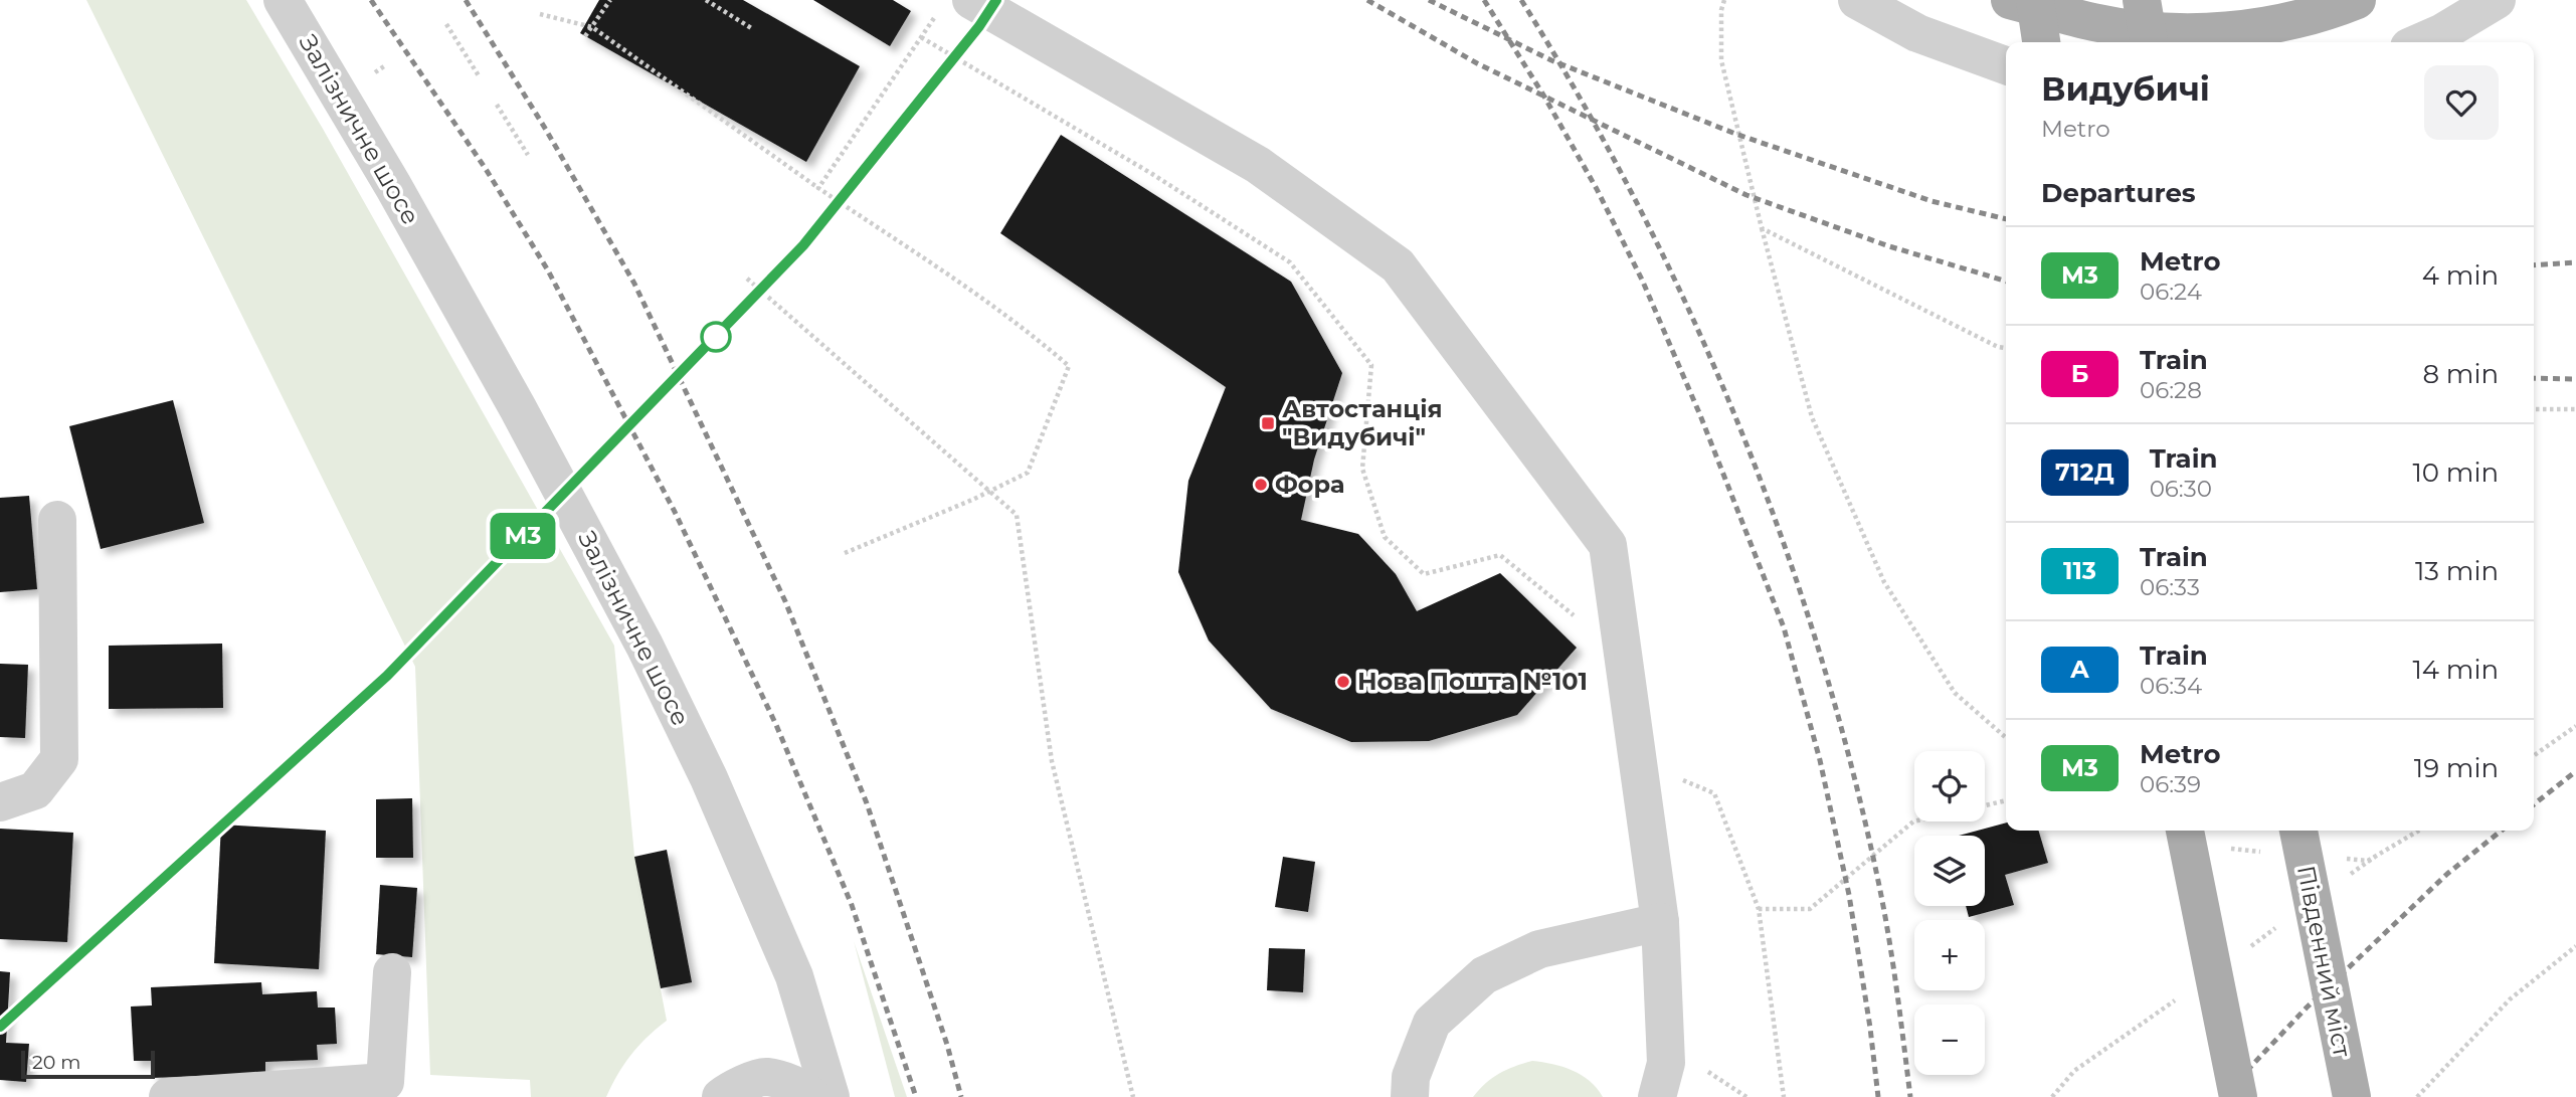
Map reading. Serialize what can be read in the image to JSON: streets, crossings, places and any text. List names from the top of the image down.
{
  "streets": {
    "main road": ["Південний міст"],
    "street": ["Залізничне шосе"]
  },
  "places": {
    "transit": ["Автостанція \"Видубичі\""],
    "other": ["Фора", "Нова Пошта №101"]
  },
  "lines": ["metro line M3"],
  "scale_bar": "20 m",
  "page": {
    "on_map": "M3",
    "heading": [
      ["Видубичі", "Metro"],
      "Departures"
    ],
    "list": [
      {
        "mark": "M3",
        "name": "Metro",
        "note": "06:24",
        "value": "4 min"
      },
      {
        "mark": "Б",
        "name": "Train",
        "note": "06:28",
        "value": "8 min"
      },
      {
        "mark": "712Д",
        "name": "Train",
        "note": "06:30",
        "value": "10 min"
      },
      {
        "mark": "113",
        "name": "Train",
        "note": "06:33",
        "value": "13 min"
      },
      {
        "mark": "A",
        "name": "Train",
        "note": "06:34",
        "value": "14 min"
      },
      {
        "mark": "M3",
        "name": "Metro",
        "note": "06:39",
        "value": "19 min"
      }
    ],
    "map_buttons": ["+", "−"],
    "scale": "20 m"
  }
}
